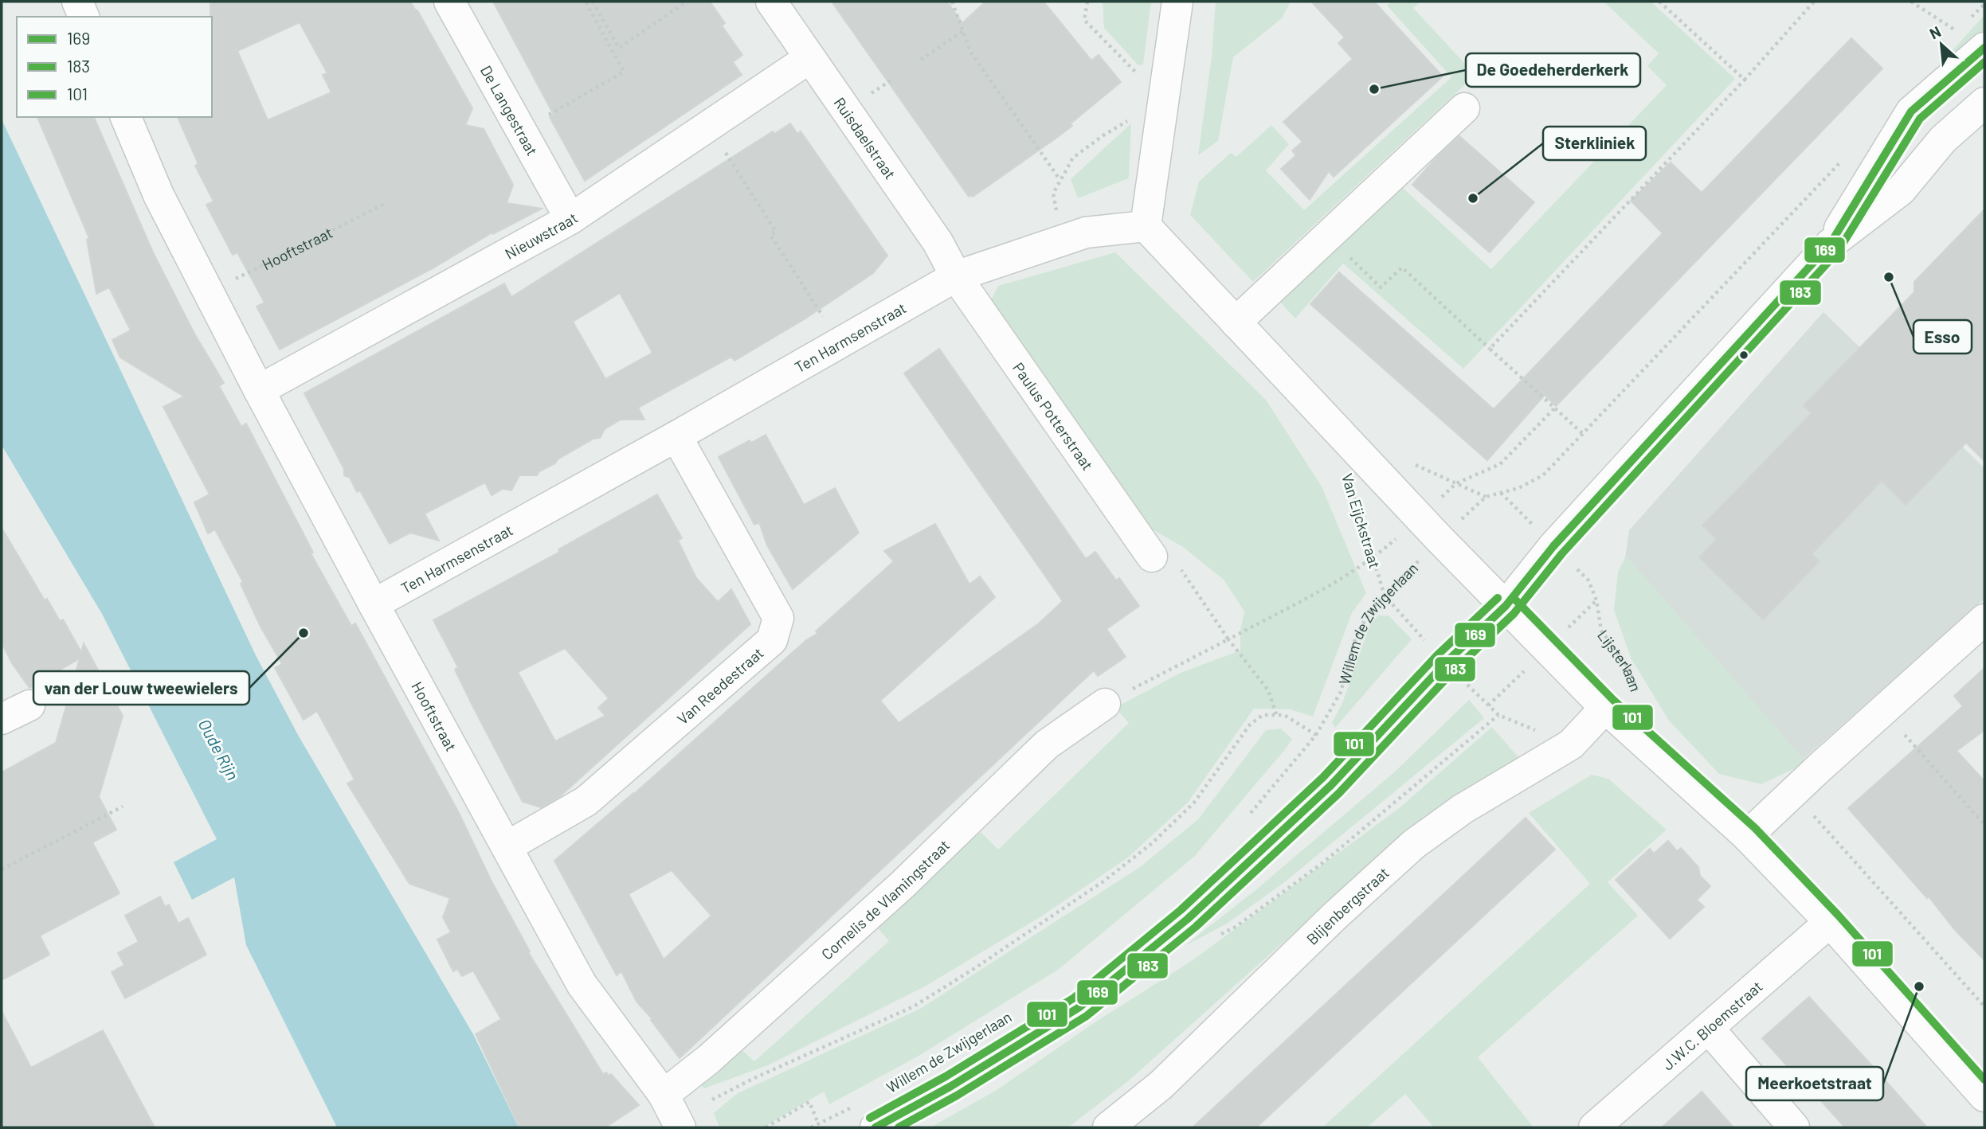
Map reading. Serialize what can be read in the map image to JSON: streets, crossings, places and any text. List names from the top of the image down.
{
  "streets": {
    "street": [
      "De Langestraat",
      "Ruisdaelstraat",
      "Nieuwstraat",
      "Hooftstraat",
      "Ten Harmsenstraat",
      "Paulus Potterstraat",
      "Van Eijckstraat",
      "Willem de Zwijgerlaan",
      "Van Reedestraat",
      "Cornelis de Vlamingstraat",
      "Blijenbergstraat",
      "J.W.C. Bloemstraat"
    ],
    "path": ["Lijsterlaan"]
  },
  "crossings": [
    ["De Langestraat", "Nieuwstraat"],
    ["Ruisdaelstraat", "Nieuwstraat"],
    ["Ruisdaelstraat", "Ten Harmsenstraat"],
    ["Ruisdaelstraat", "Paulus Potterstraat"],
    ["Nieuwstraat", "Hooftstraat"],
    ["Hooftstraat", "Ten Harmsenstraat"],
    ["Hooftstraat", "Van Reedestraat"],
    ["Hooftstraat", "Cornelis de Vlamingstraat"],
    ["Ten Harmsenstraat", "Paulus Potterstraat"],
    ["Ten Harmsenstraat", "Van Eijckstraat"],
    ["Ten Harmsenstraat", "Van Reedestraat"],
    ["Van Eijckstraat", "Willem de Zwijgerlaan"],
    ["Willem de Zwijgerlaan", "Lijsterlaan"]
  ],
  "water": ["Oude Rijn"],
  "places": [
    "De Goedeherderkerk",
    "Sterkliniek",
    "Esso",
    "van der Louw tweewielers",
    "Meerkoetstraat"
  ],
  "lines": ["transit line 169", "transit line 183", "transit line 101"],
  "legend": ["169", "183", "101"],
  "north": "top left"
}
